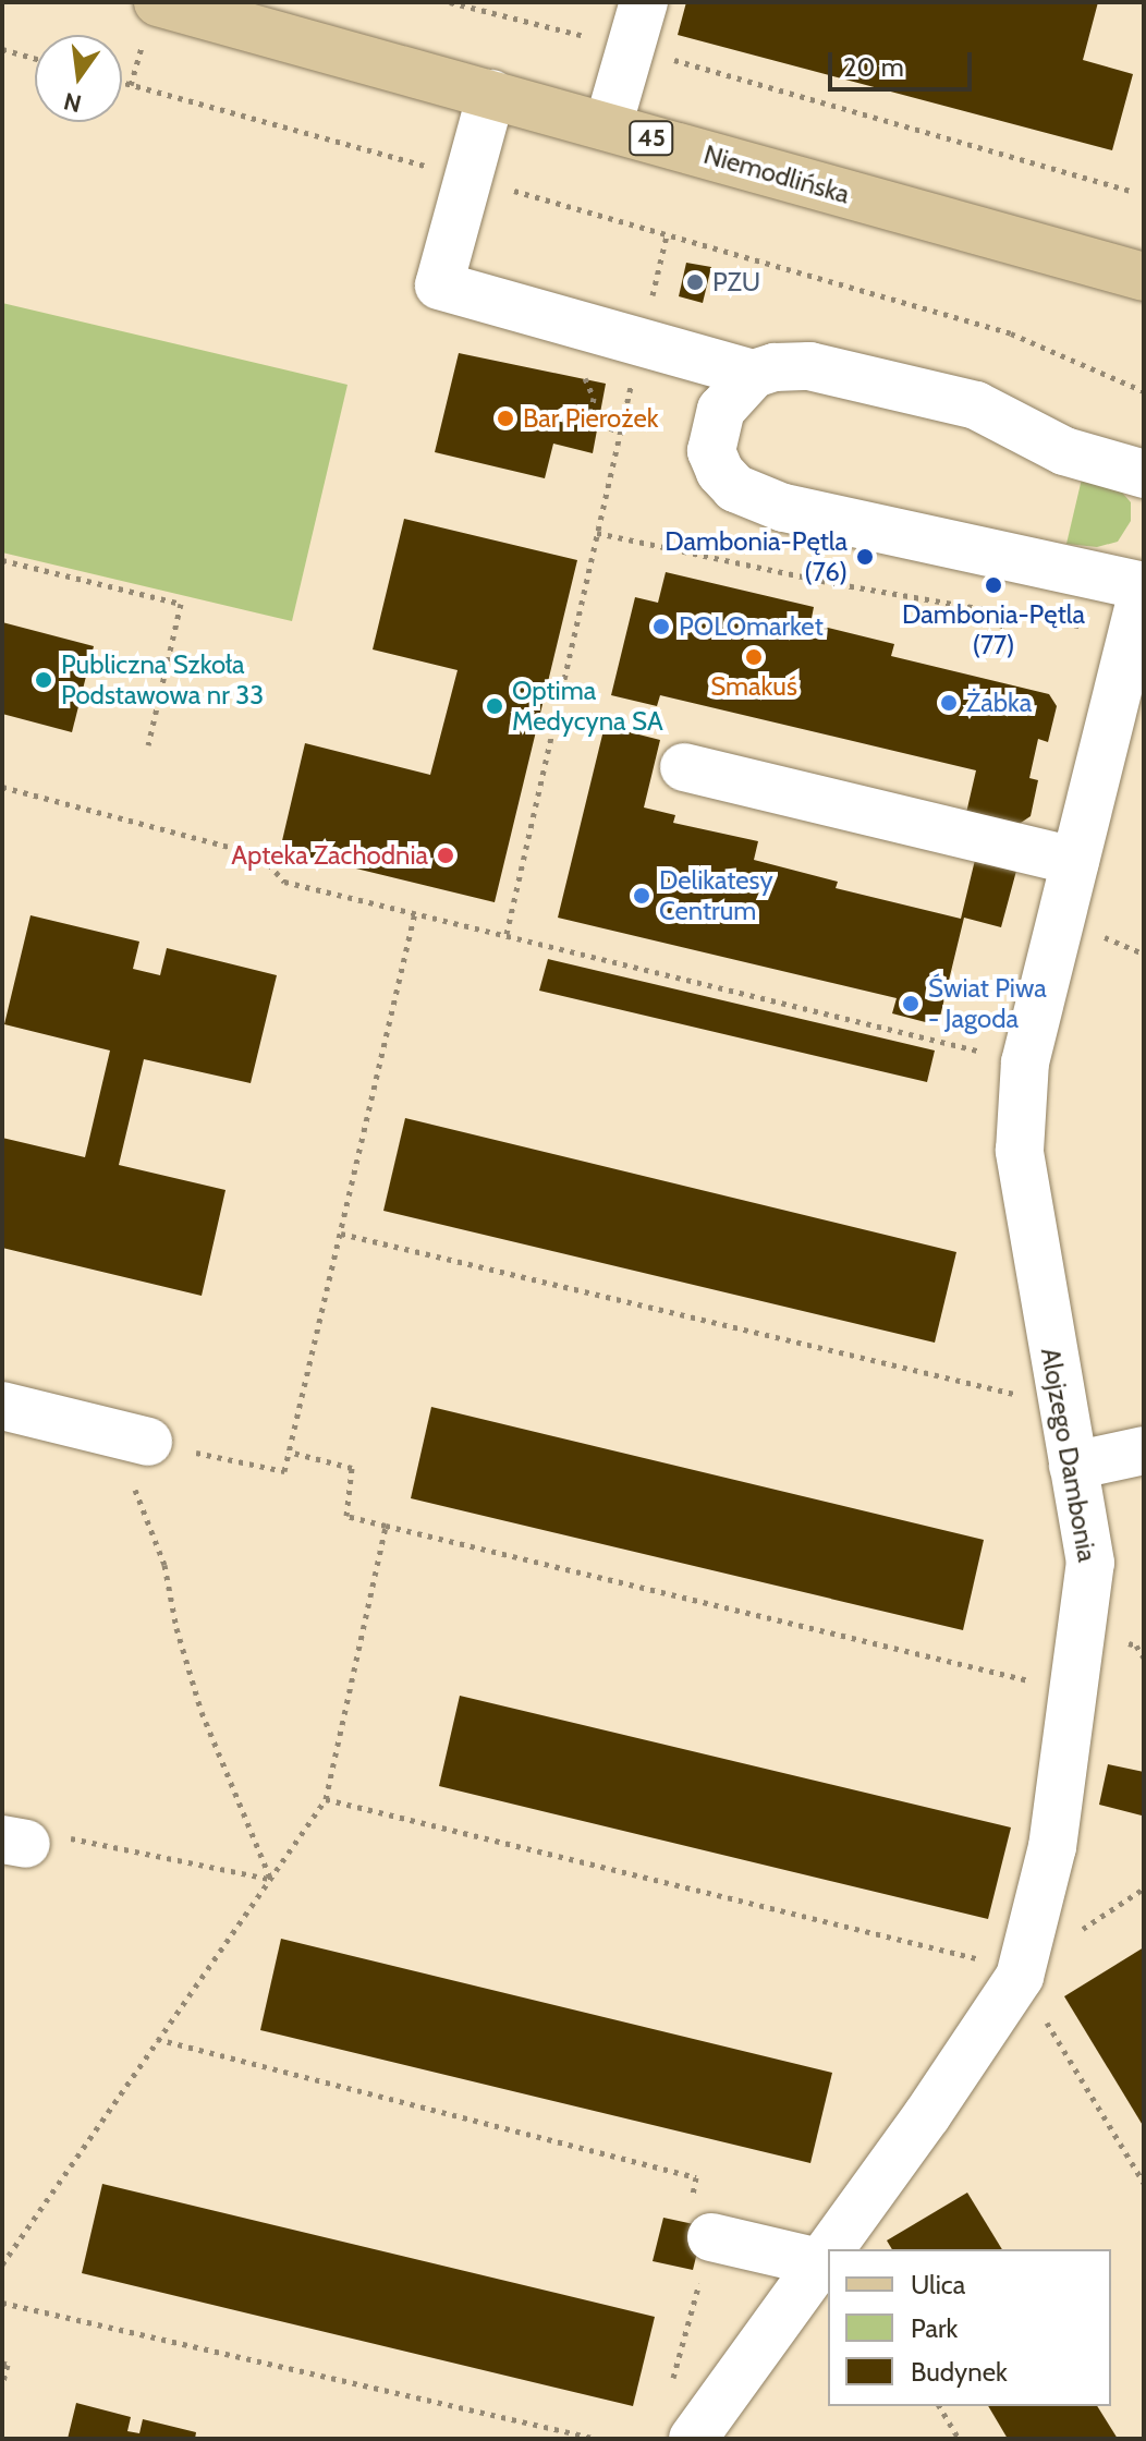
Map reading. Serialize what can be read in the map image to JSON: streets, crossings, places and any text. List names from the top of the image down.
{
  "streets": {
    "main road": ["45", "Niemodlińska"],
    "street": ["Alojzego Dambonia"]
  },
  "places": [
    "PZU",
    "Bar Pierożek",
    "Dambonia-Pętla (76)",
    "Dambonia-Pętla (77)",
    "POLOmarket",
    "Smakuś",
    "Publiczna Szkoła Podstawowa nr 33",
    "Żabka",
    "Optima Medycyna SA",
    "Apteka Zachodnia",
    "Delikatesy Centrum",
    "Świat Piwa - Jagoda"
  ],
  "legend": ["Ulica", "Park", "Budynek"],
  "scale_bar": "20 m",
  "north": "bottom"
}
